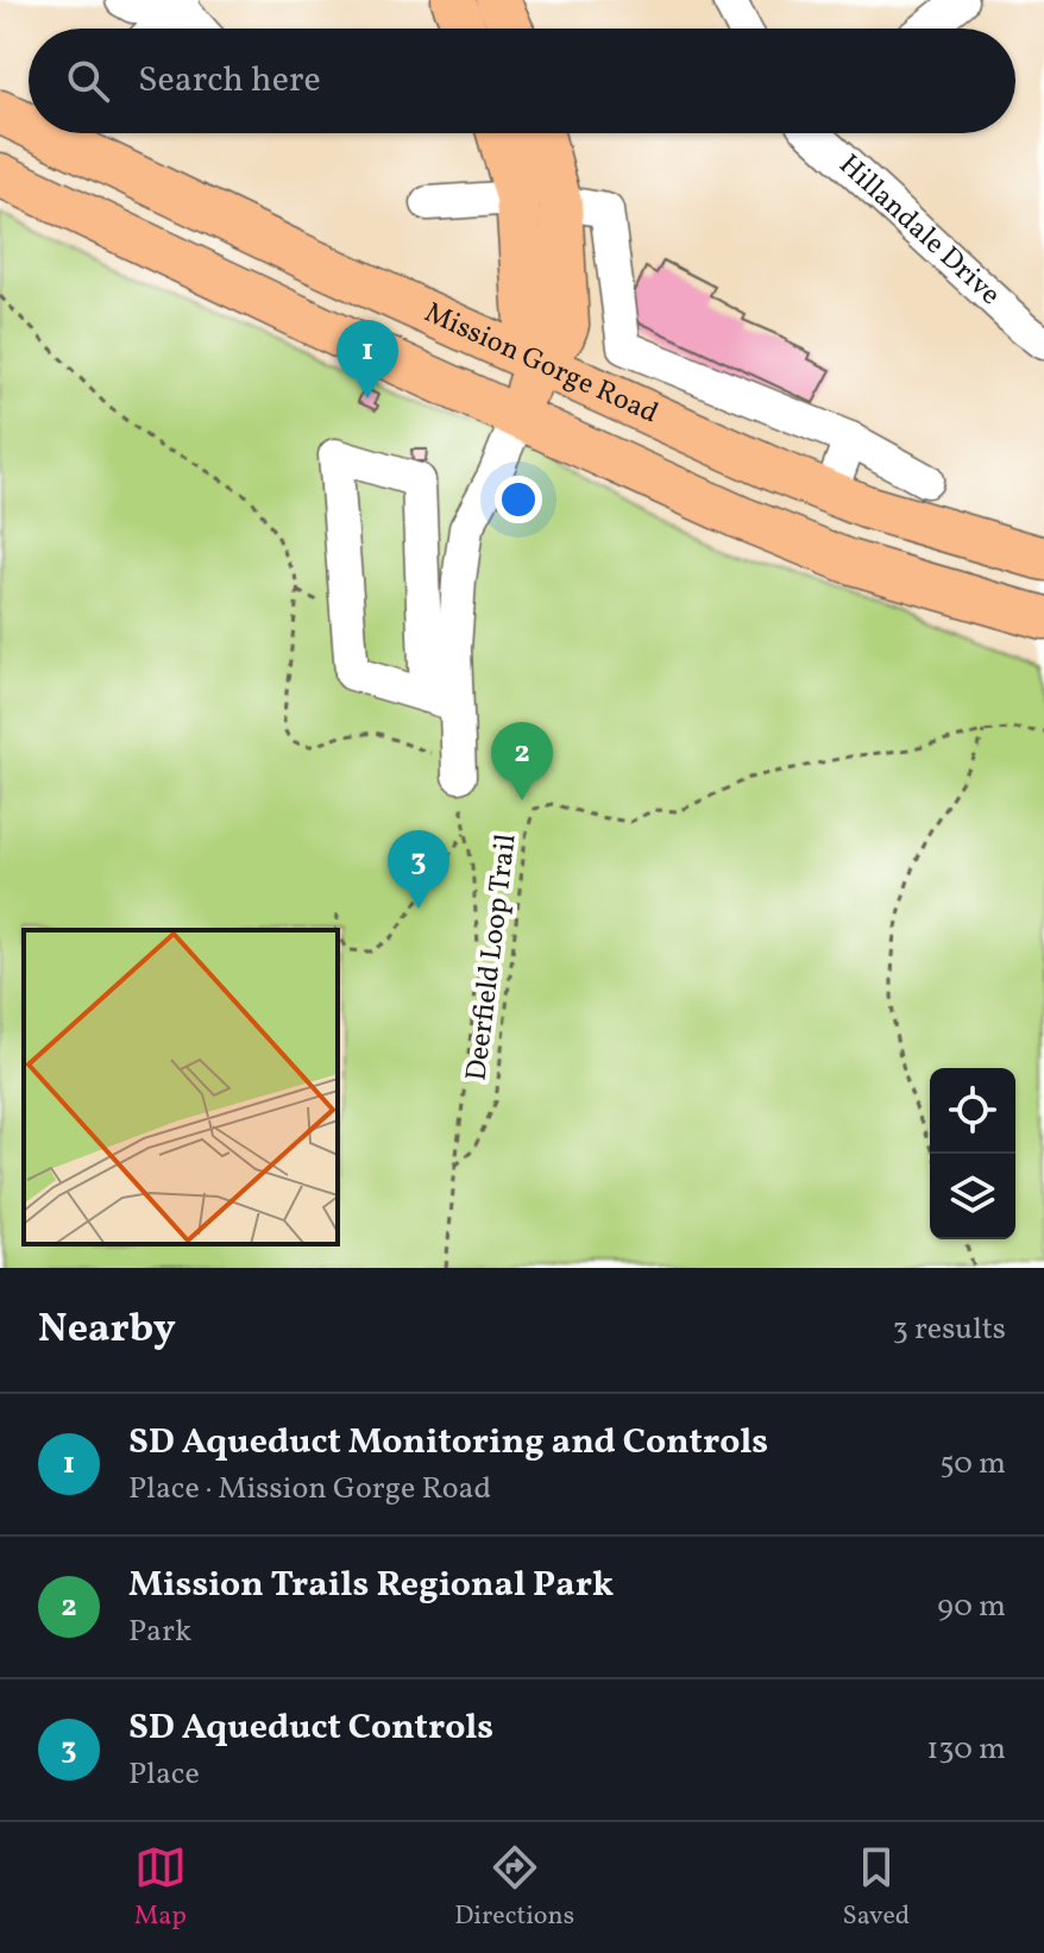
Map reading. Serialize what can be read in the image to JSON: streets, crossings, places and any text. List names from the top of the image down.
{
  "streets": {
    "main road": ["Mission Gorge Road"],
    "street": ["Hillandale Drive"],
    "path": ["Deerfield Loop Trail"]
  },
  "page": {
    "search": "Search here",
    "pins": ["1", "2", "3"],
    "heading": ["Nearby", "3 results"],
    "list": [
      {
        "mark": "1",
        "name": "SD Aqueduct Monitoring and Controls",
        "note": "Place · Mission Gorge Road",
        "value": "50 m"
      },
      {
        "mark": "2",
        "name": "Mission Trails Regional Park",
        "note": "Park",
        "value": "90 m"
      },
      {
        "mark": "3",
        "name": "SD Aqueduct Controls",
        "note": "Place",
        "value": "130 m"
      }
    ],
    "nav": ["Map", "Directions", "Saved"]
  }
}
